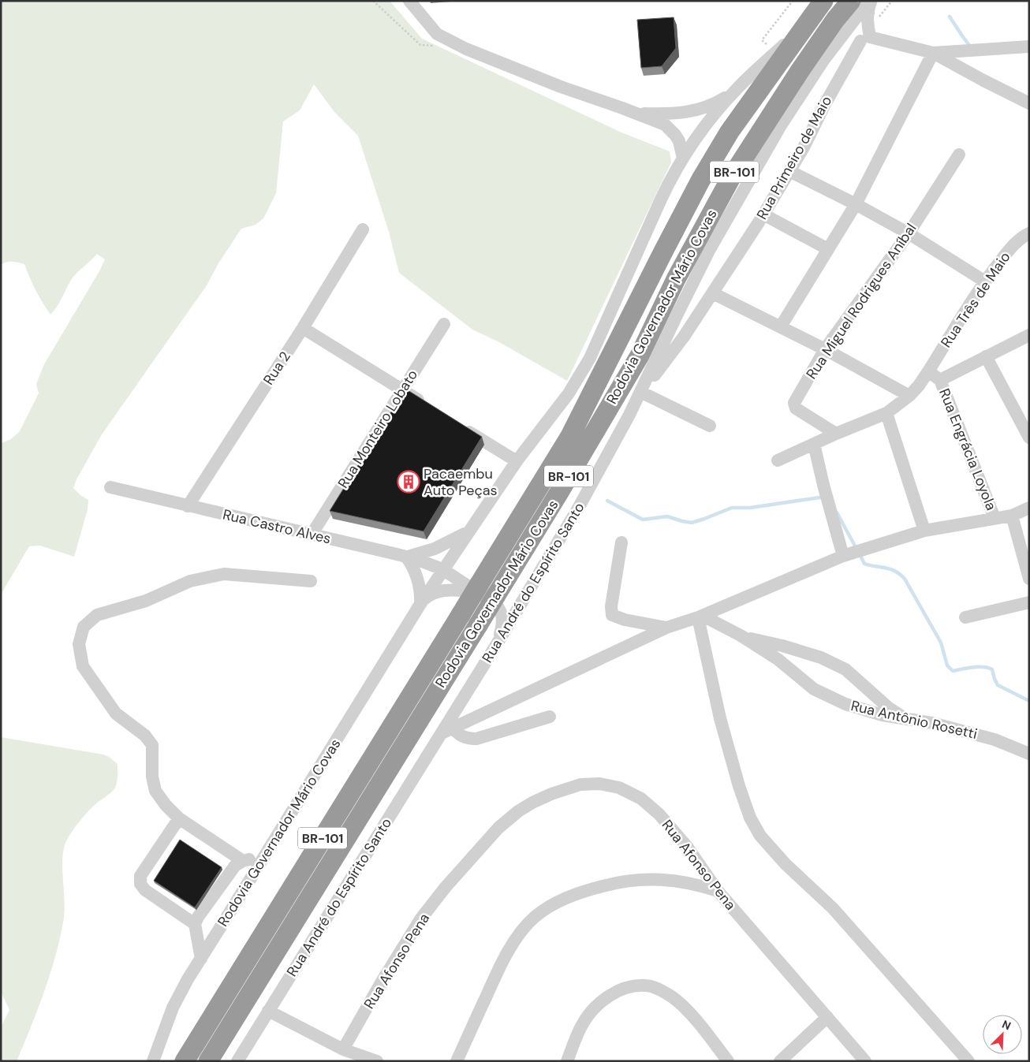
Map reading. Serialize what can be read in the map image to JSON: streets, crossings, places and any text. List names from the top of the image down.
{
  "streets": {
    "highway": ["BR-101", "Rodovia Governador Mário Covas"],
    "street": [
      "Rua Primeiro de Maio",
      "Rua Três de Maio",
      "Rua Miguel Rodrigues Aníbal",
      "Rua 2",
      "Rua Monteiro Lobato",
      "Rua Engrácia Loyola",
      "Rua Castro Alves",
      "Rua André do Espírito Santo",
      "Rua Antônio Rosetti",
      "Rua Afonso Pena"
    ]
  },
  "crossings": [
    ["Rua Primeiro de Maio", "Rua André do Espírito Santo"],
    ["Rua Três de Maio", "Rua Miguel Rodrigues Aníbal"],
    ["Rodovia Governador Mário Covas", "Rua Castro Alves"],
    ["Rua 2", "Rua Castro Alves"],
    ["Rua Monteiro Lobato", "Rua Castro Alves"],
    ["Rua Castro Alves", "Rua André do Espírito Santo"]
  ],
  "places": {
    "building": ["Pacaembu Auto Peças"]
  },
  "north": "top right"
}
